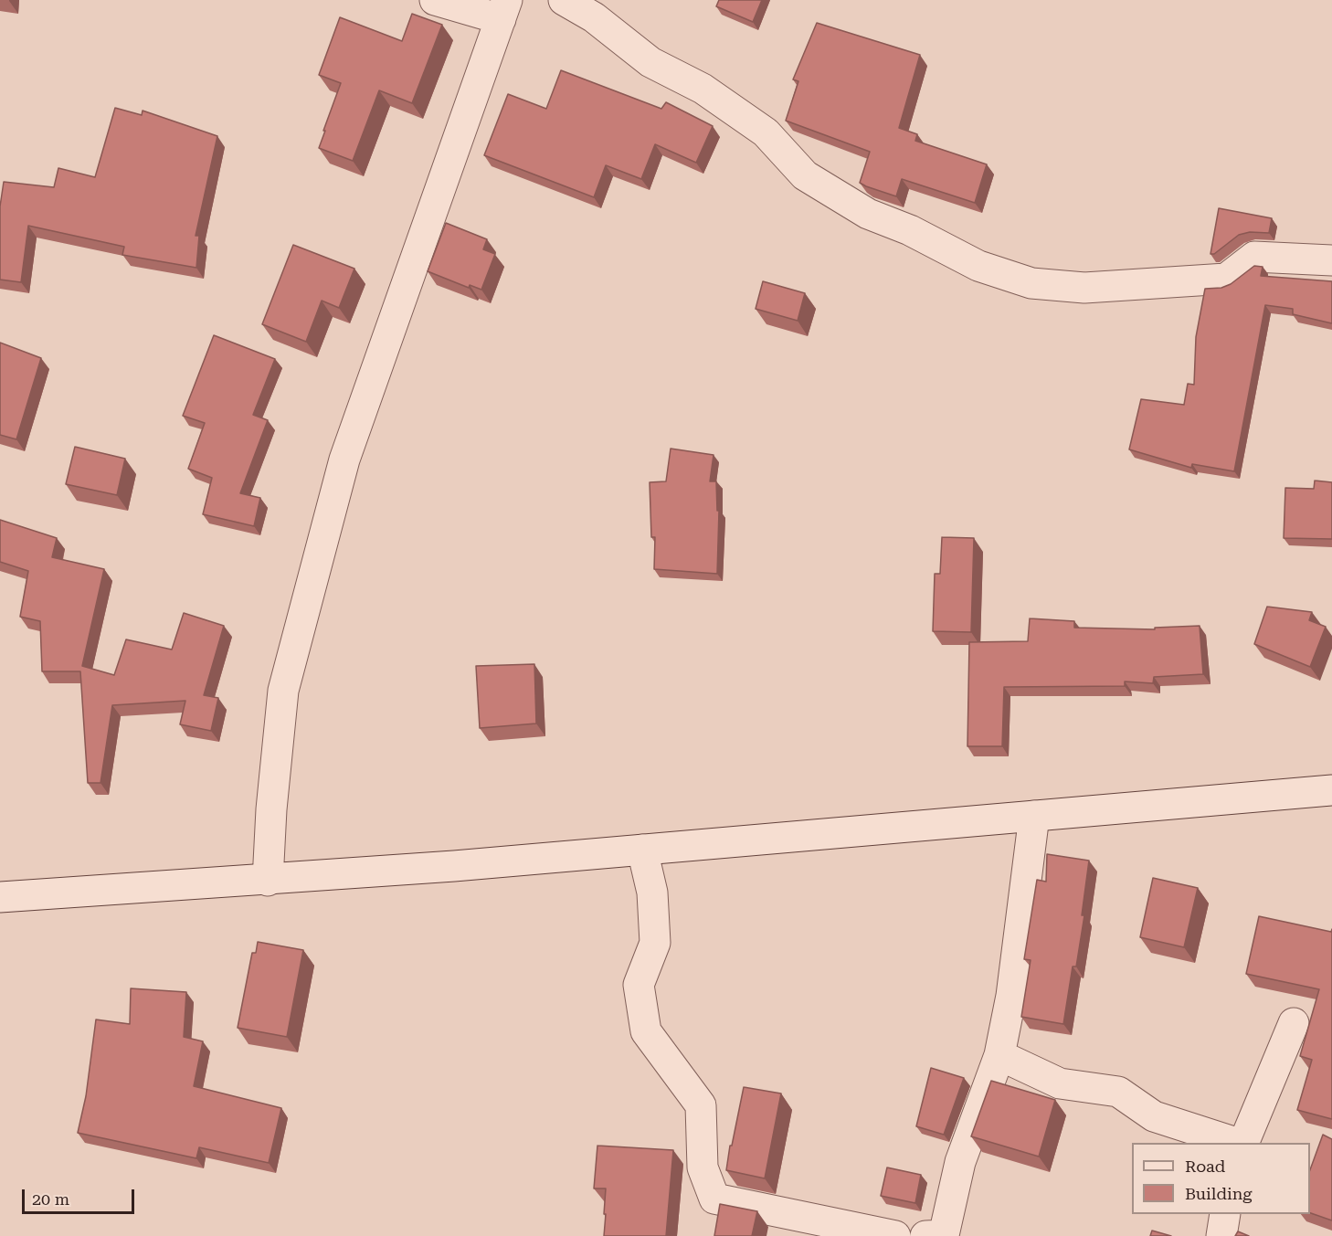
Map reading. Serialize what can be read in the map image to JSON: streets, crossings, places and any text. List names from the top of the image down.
{
  "legend": ["Road", "Building"],
  "scale_bar": "20 m"
}
